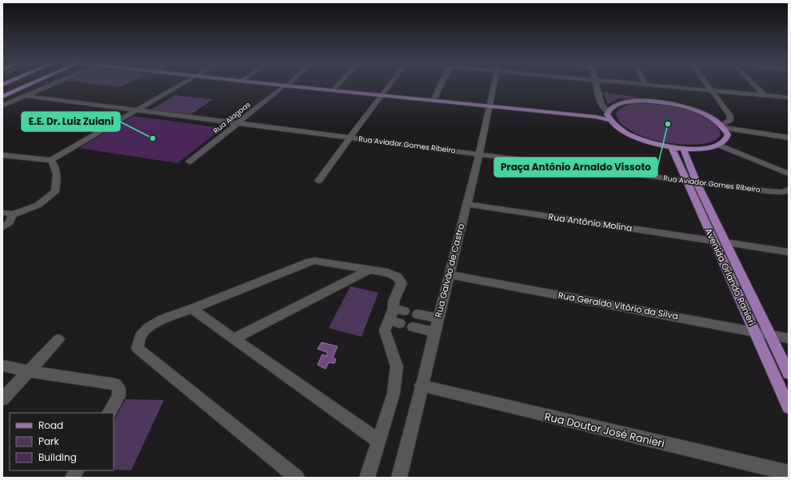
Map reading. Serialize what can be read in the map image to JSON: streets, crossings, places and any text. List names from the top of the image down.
{
  "streets": {
    "main road": ["Avenida Orlando Ranieri"],
    "street": [
      "Rua Alagoas",
      "Rua Aviador Gomes Ribeiro",
      "Rua Antônio Molina",
      "Rua Galvão de Castro",
      "Rua Geraldo Vitório da Silva",
      "Rua Doutor José Ranieri"
    ]
  },
  "crossings": [
    ["Rua Alagoas", "Rua Aviador Gomes Ribeiro"],
    ["Rua Aviador Gomes Ribeiro", "Rua Galvão de Castro"],
    ["Rua Aviador Gomes Ribeiro", "Avenida Orlando Ranieri"],
    ["Rua Antônio Molina", "Rua Galvão de Castro"],
    ["Rua Antônio Molina", "Avenida Orlando Ranieri"],
    ["Rua Galvão de Castro", "Rua Geraldo Vitório da Silva"],
    ["Rua Galvão de Castro", "Rua Doutor José Ranieri"],
    ["Avenida Orlando Ranieri", "Rua Geraldo Vitório da Silva"]
  ],
  "places": ["Praça Antônio Arnaldo Vissoto", "E.E. Dr. Luiz Zuiani"],
  "legend": ["Road", "Park", "Building"]
}
